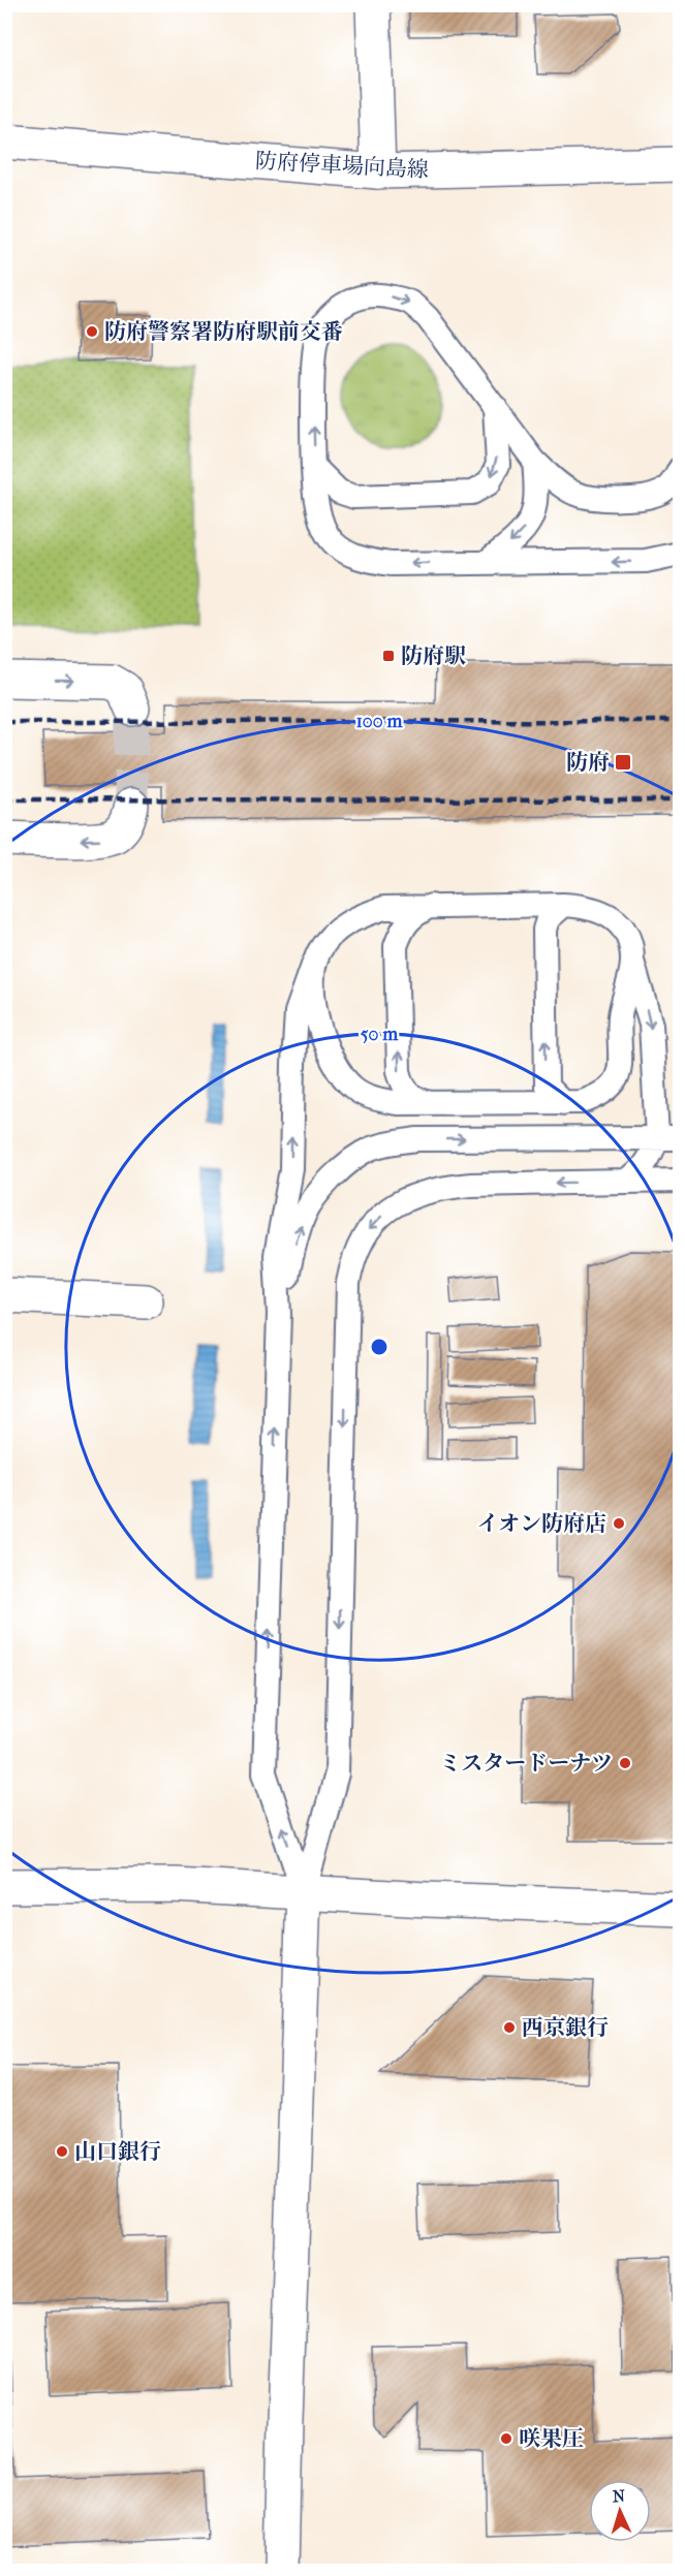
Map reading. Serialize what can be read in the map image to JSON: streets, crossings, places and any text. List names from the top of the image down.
{
  "streets": {
    "street": ["防府停車場向島線"]
  },
  "places": {
    "other": [
      "防府警察署防府駅前交番",
      "イオン防府店",
      "ミスタードーナツ",
      "西京銀行",
      "山口銀行",
      "咲果圧"
    ],
    "transit": ["防府駅", "防府"]
  },
  "north": "top",
  "rings": ["100 m", "50 m"]
}
